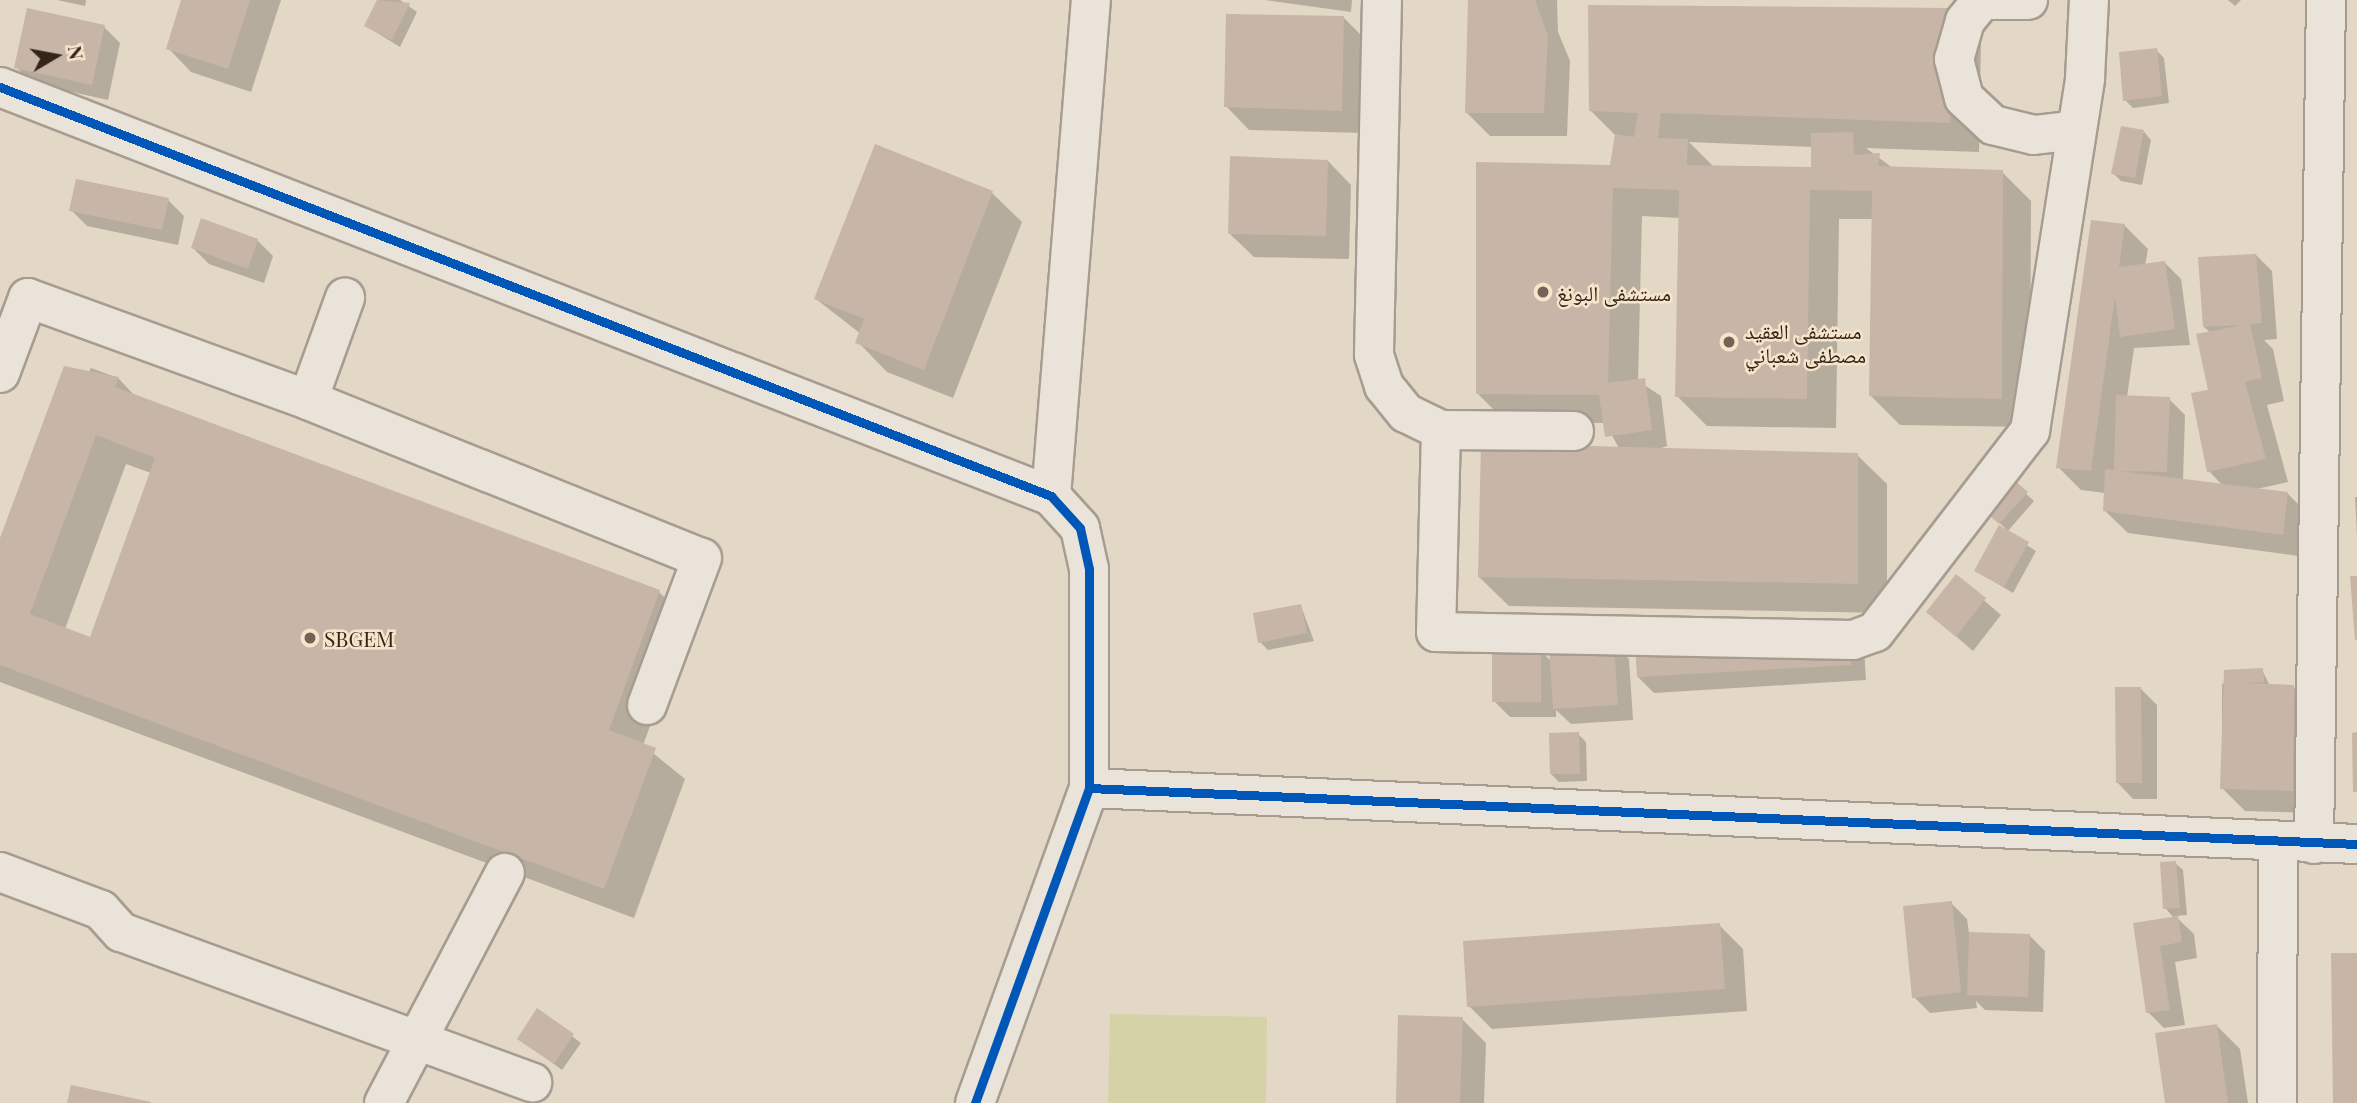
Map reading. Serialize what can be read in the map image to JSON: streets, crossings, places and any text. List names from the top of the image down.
{
  "places": ["مستشفى البونغ", "مستشفى العقيد مصطفى شعباني", "SBGEM"],
  "north": "right"
}
